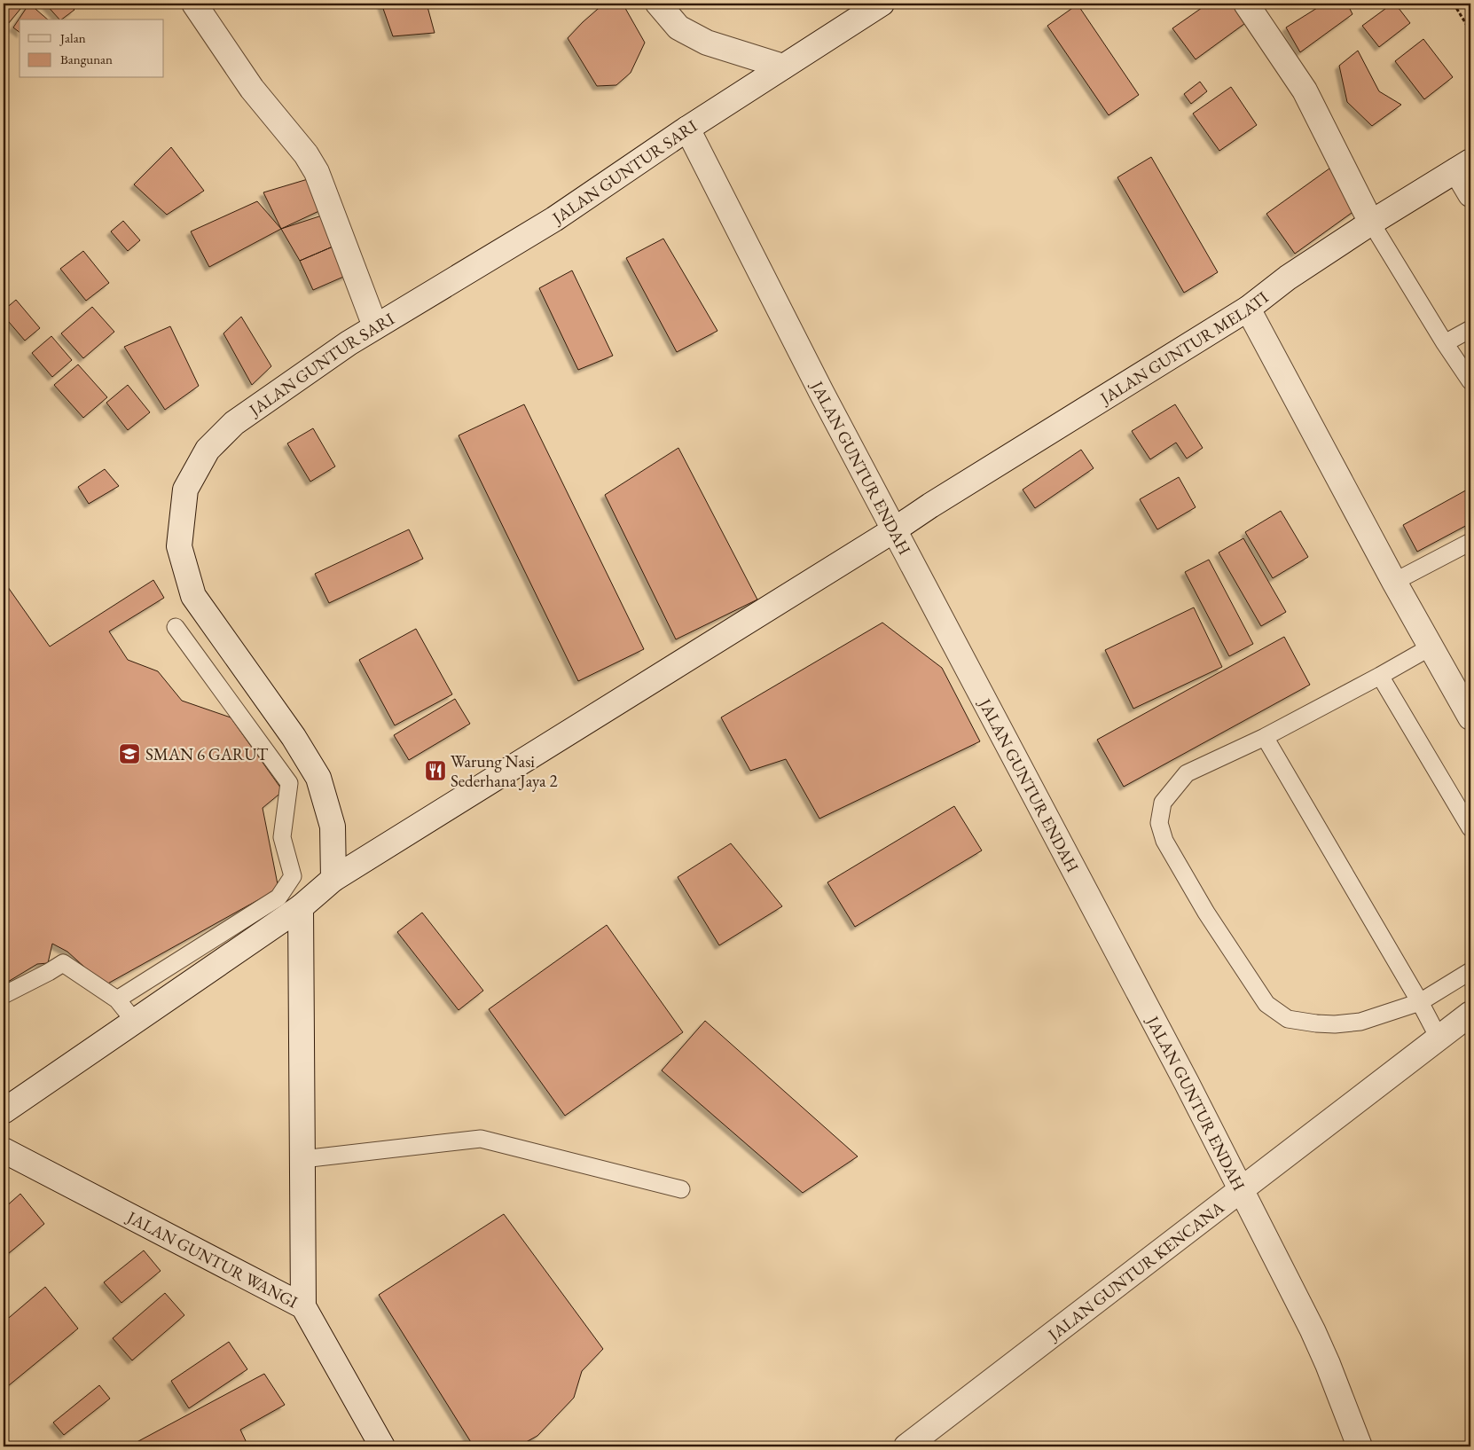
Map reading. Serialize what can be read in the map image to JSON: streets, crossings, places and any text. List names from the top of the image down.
{
  "streets": {
    "street": [
      "JALAN GUNTUR SARI",
      "JALAN GUNTUR MELATI",
      "JALAN GUNTUR ENDAH",
      "JALAN GUNTUR WANGI",
      "JALAN GUNTUR KENCANA"
    ]
  },
  "crossings": [
    ["JALAN GUNTUR SARI", "JALAN GUNTUR MELATI"],
    ["JALAN GUNTUR SARI", "JALAN GUNTUR ENDAH"],
    ["JALAN GUNTUR MELATI", "JALAN GUNTUR ENDAH"],
    ["JALAN GUNTUR ENDAH", "JALAN GUNTUR KENCANA"]
  ],
  "places": {
    "school or university": ["SMAN 6 GARUT"],
    "restaurant": ["Warung Nasi Sederhana Jaya 2"]
  },
  "legend": ["Jalan", "Bangunan"]
}
